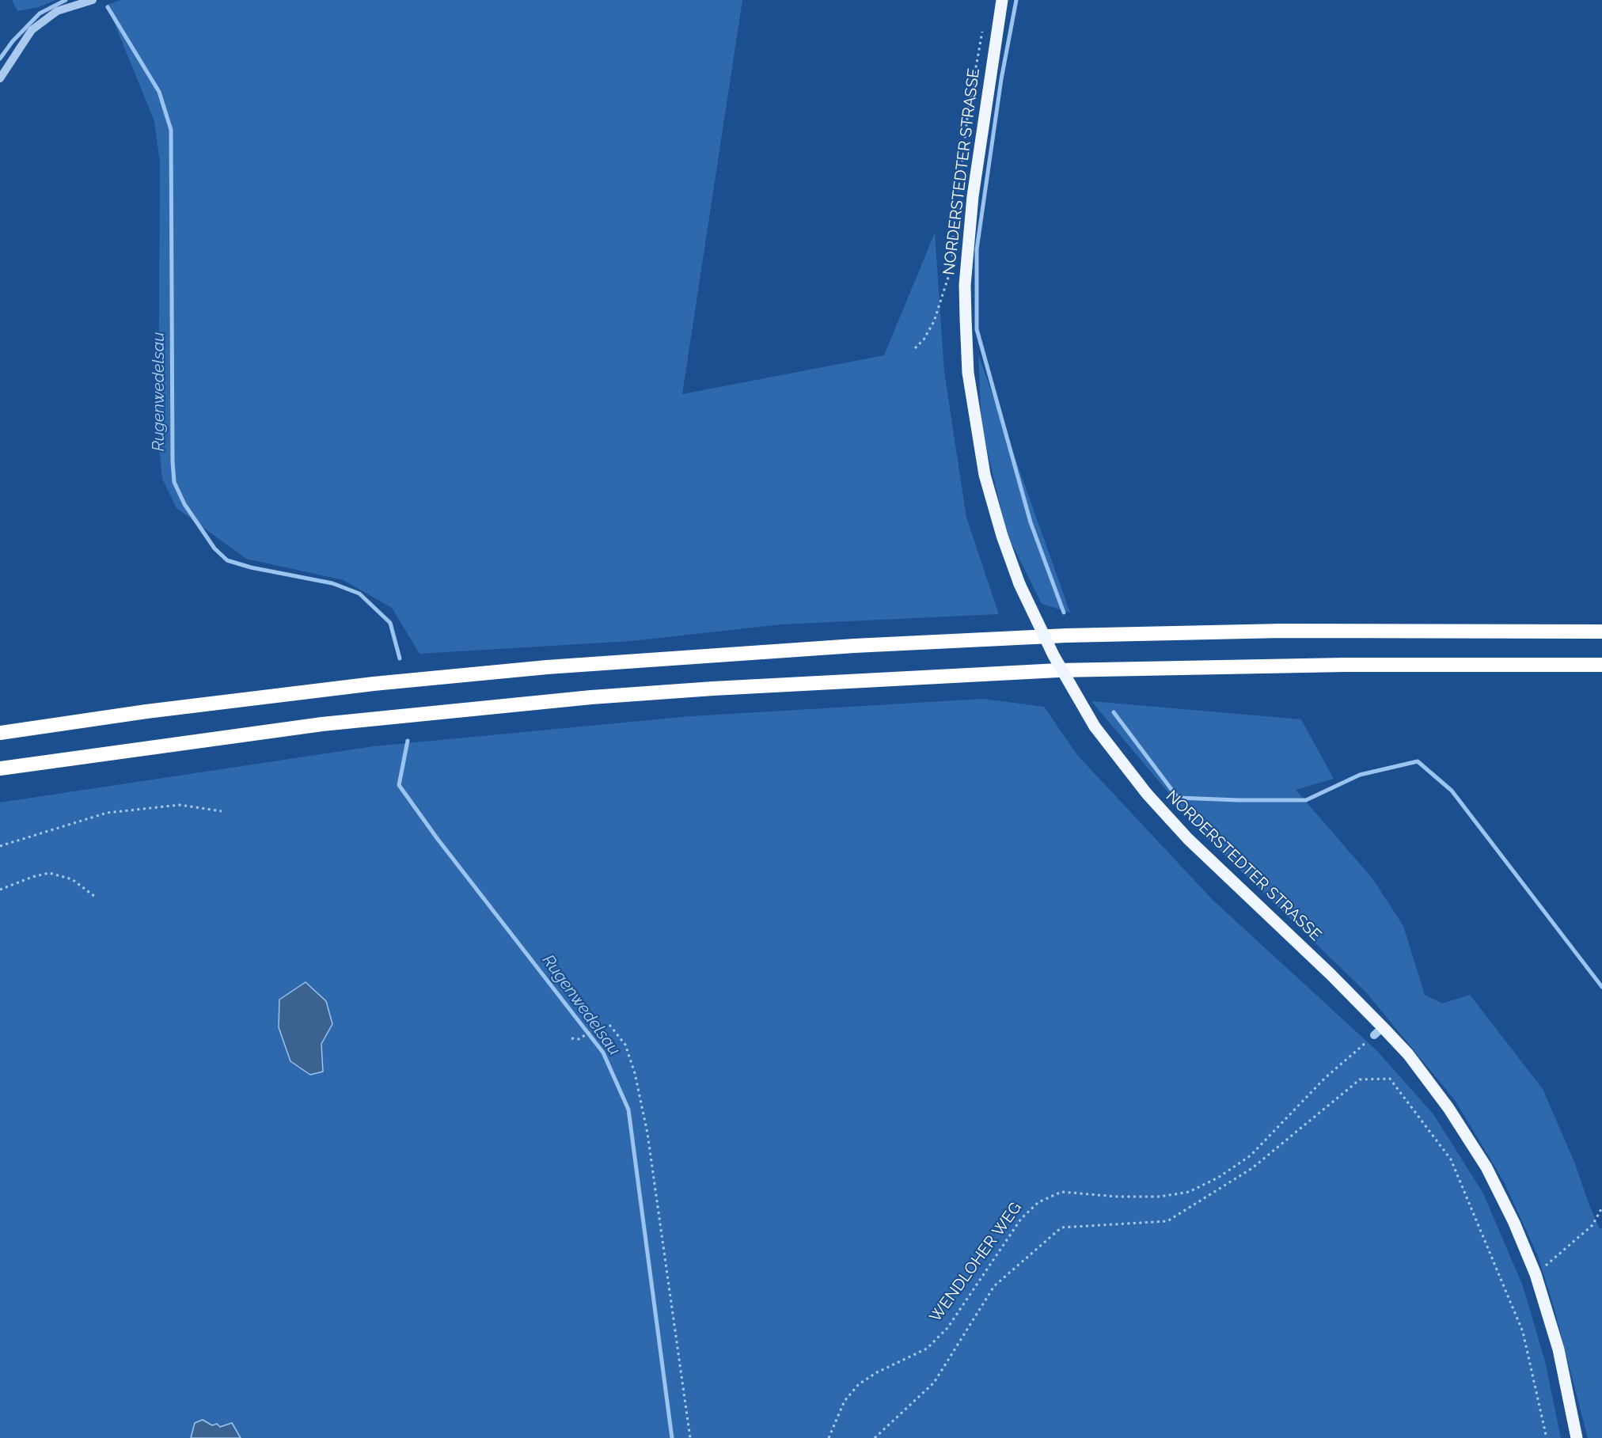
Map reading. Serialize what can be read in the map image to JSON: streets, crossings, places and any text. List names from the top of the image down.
{
  "streets": {
    "main road": ["NORDERSTEDTER STRASSE"],
    "path": ["WENDLOHER WEG"]
  },
  "crossings": [
    ["NORDERSTEDTER STRASSE", "WENDLOHER WEG"]
  ],
  "water": ["Rugenwedelsau"]
}
